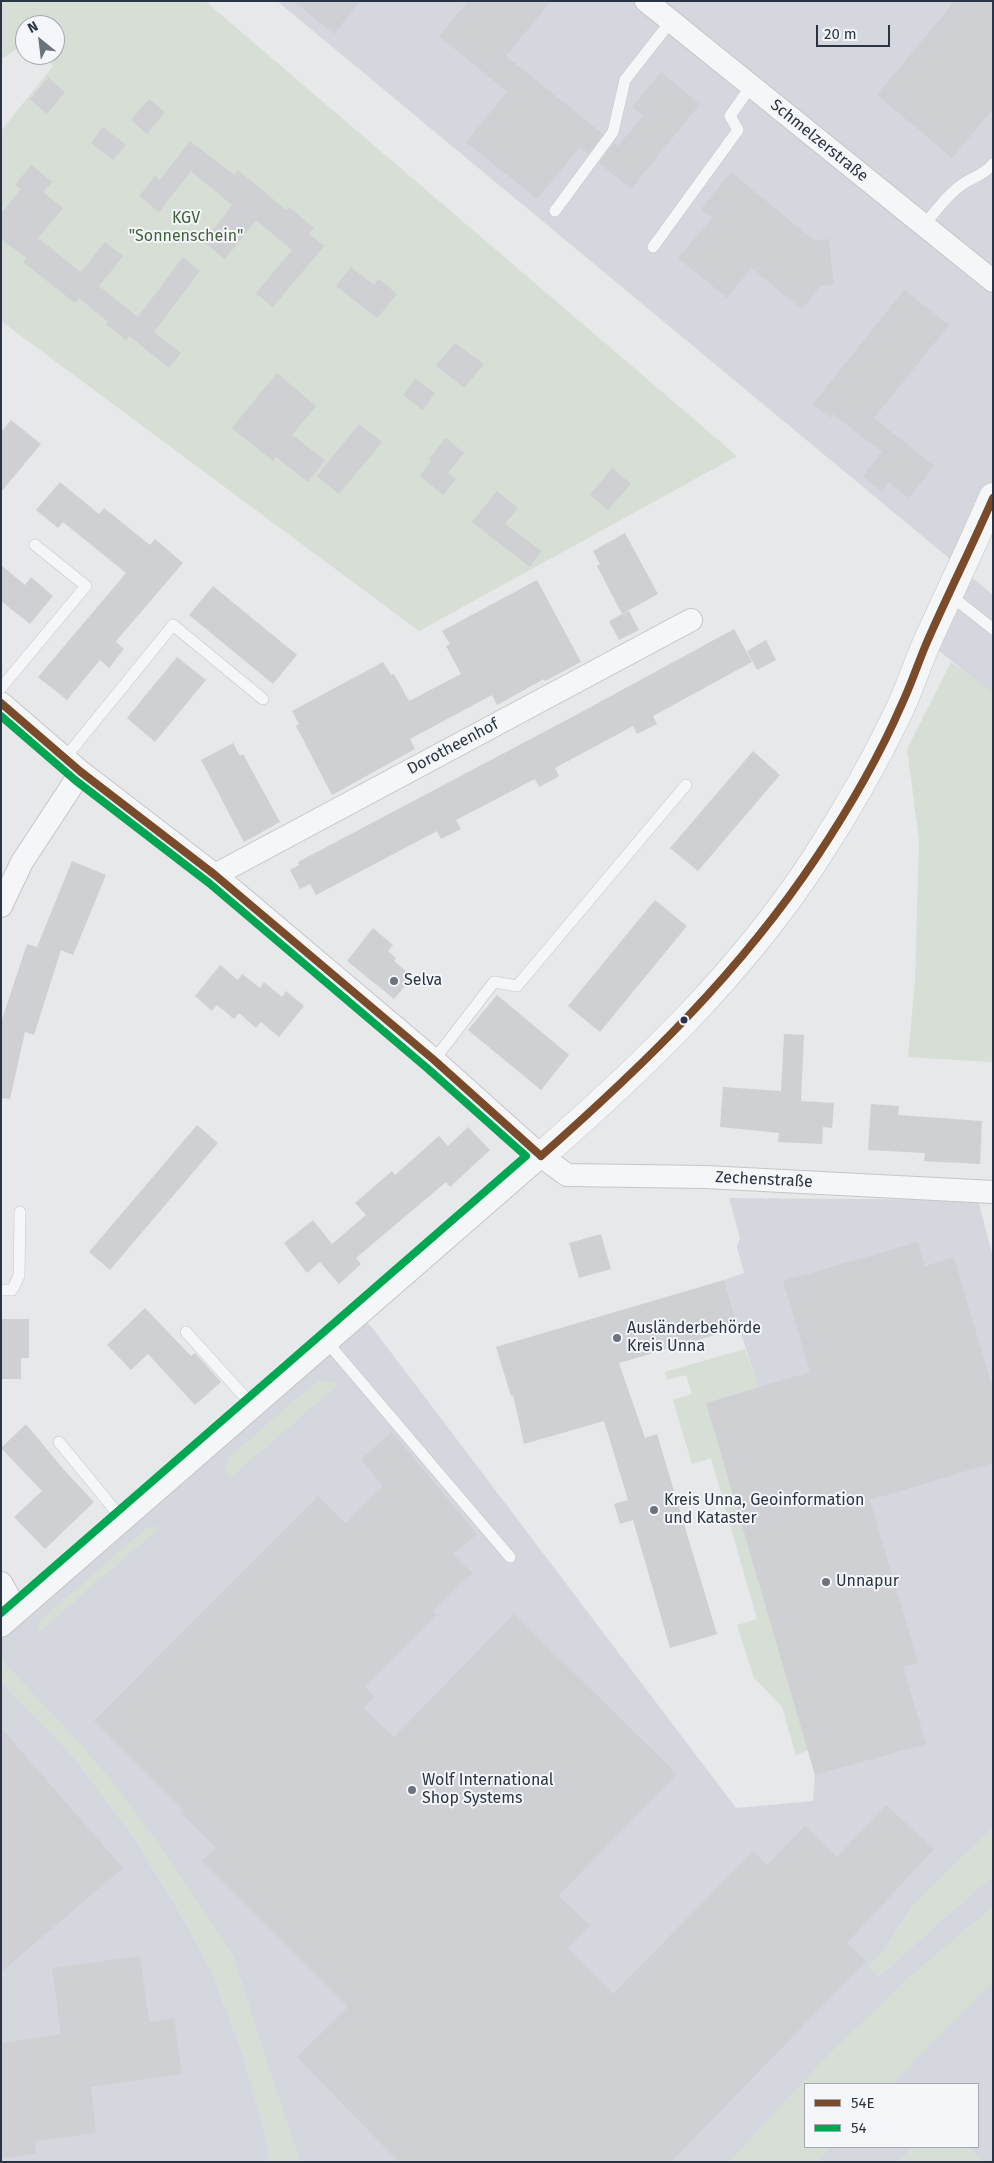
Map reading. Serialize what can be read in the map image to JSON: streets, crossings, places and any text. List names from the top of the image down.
{
  "streets": {
    "street": ["Schmelzerstraße", "Dorotheenhof", "Zechenstraße"]
  },
  "crossings": [
    ["Dorotheenhof", "Zechenstraße"]
  ],
  "parks": ["KGV \"Sonnenschein\""],
  "places": [
    "Selva",
    "Ausländerbehörde Kreis Unna",
    "Kreis Unna, Geoinformation und Kataster",
    "Unnapur",
    "Wolf International Shop Systems"
  ],
  "lines": ["transit line 54E", "transit line 54"],
  "legend": ["54E", "54"],
  "scale_bar": "20 m",
  "north": "top left"
}
